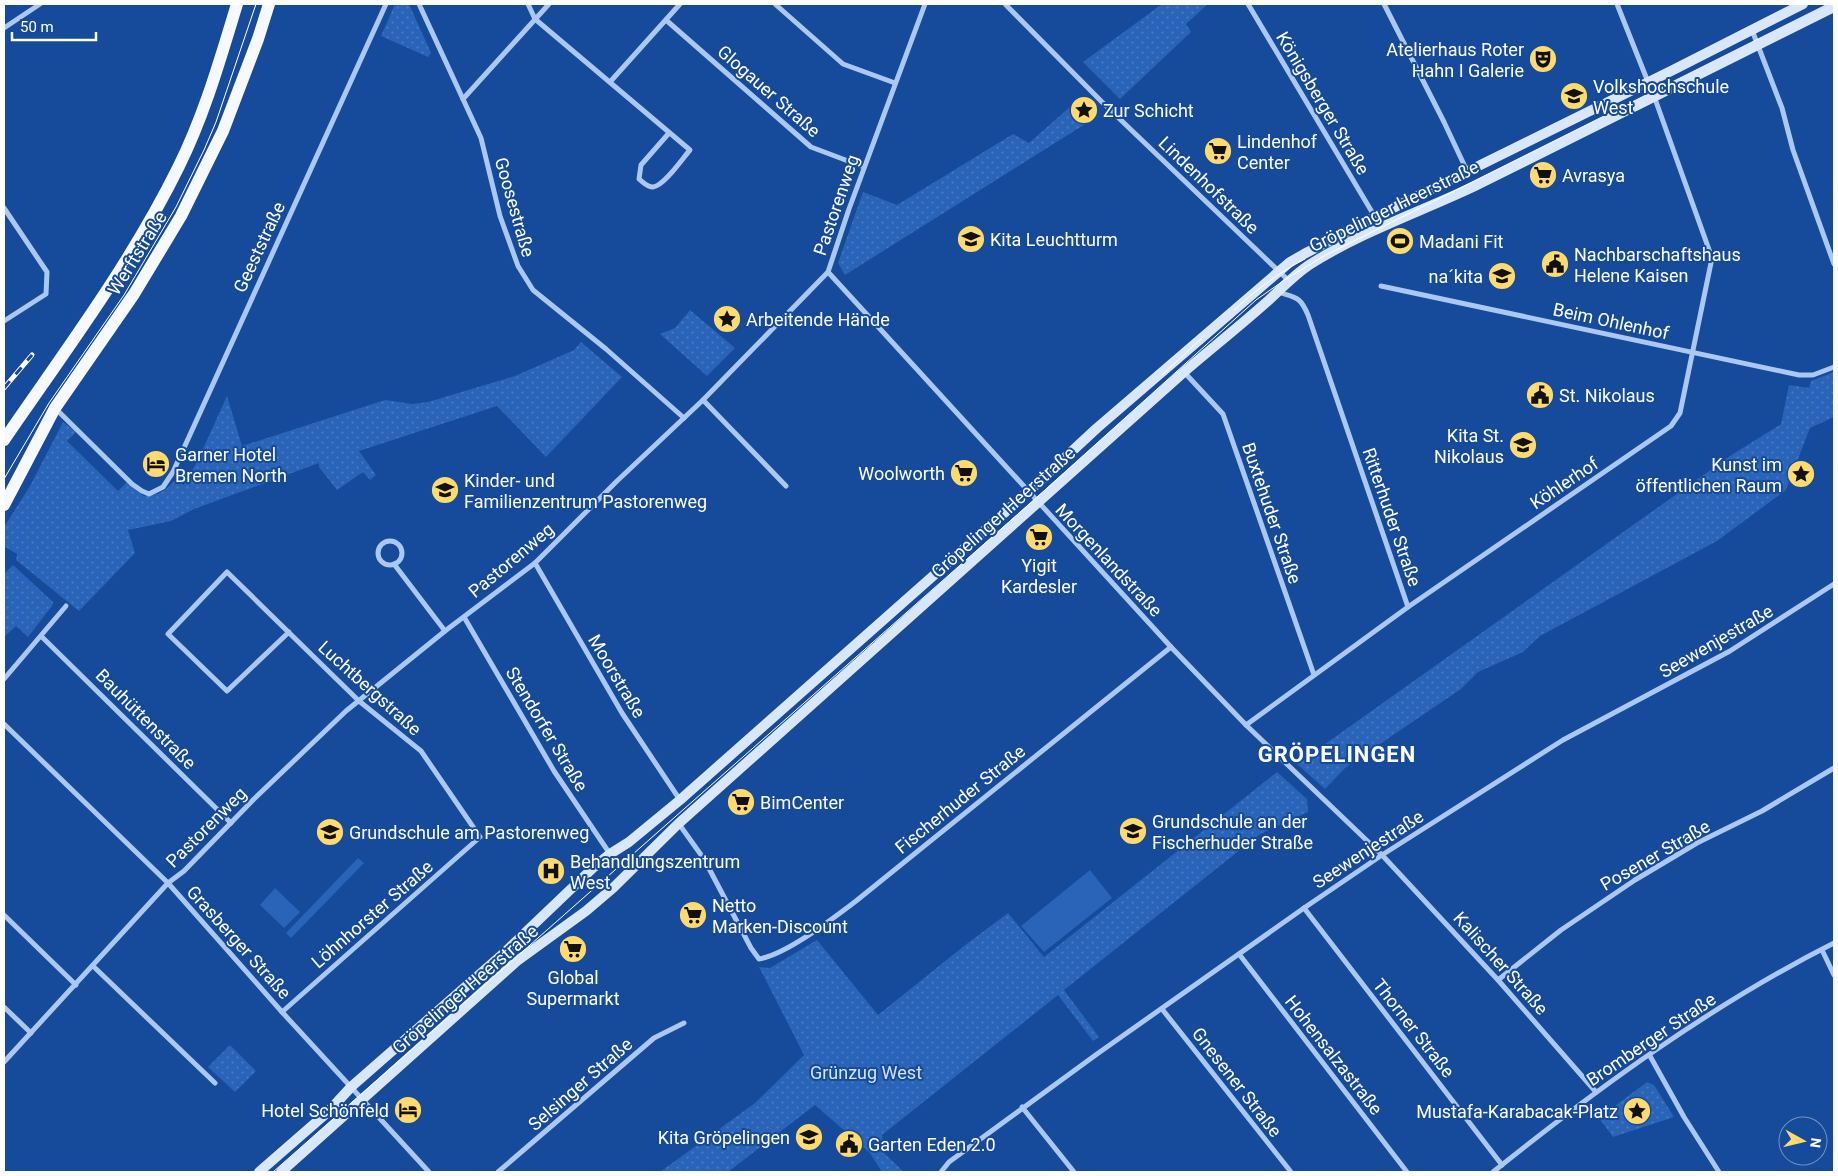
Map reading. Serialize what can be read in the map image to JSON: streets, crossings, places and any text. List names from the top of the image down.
{
  "streets": {
    "main road": ["Gröpelinger Heerstraße", "Werftstraße"],
    "street": [
      "Glogauer Straße",
      "Königsberger Straße",
      "Lindenhofstraße",
      "Pastorenweg",
      "Goosestraße",
      "Geeststraße",
      "Beim Ohlenhof",
      "Köhlerhof",
      "Buxtehuder Straße",
      "Ritterhuder Straße",
      "Morgenlandstraße",
      "Seewenjestraße",
      "Moorstraße",
      "Luchtbergstraße",
      "Bauhüttenstraße",
      "Stendorfer Straße",
      "Fischerhuder Straße",
      "Posener Straße",
      "Löhnhorster Straße",
      "Grasberger Straße",
      "Kalischer Straße",
      "Thorner Straße",
      "Bromberger Straße",
      "Hohensalzastraße",
      "Gnesener Straße",
      "Selsinger Straße"
    ]
  },
  "crossings": [
    ["Glogauer Straße", "Pastorenweg"],
    ["Königsberger Straße", "Gröpelinger Heerstraße"],
    ["Lindenhofstraße", "Gröpelinger Heerstraße"],
    ["Pastorenweg", "Goosestraße"],
    ["Pastorenweg", "Morgenlandstraße"],
    ["Pastorenweg", "Moorstraße"],
    ["Pastorenweg", "Luchtbergstraße"],
    ["Pastorenweg", "Bauhüttenstraße"],
    ["Pastorenweg", "Stendorfer Straße"],
    ["Pastorenweg", "Grasberger Straße"],
    ["Gröpelinger Heerstraße", "Köhlerhof"],
    ["Gröpelinger Heerstraße", "Buxtehuder Straße"],
    ["Gröpelinger Heerstraße", "Ritterhuder Straße"],
    ["Gröpelinger Heerstraße", "Morgenlandstraße"],
    ["Gröpelinger Heerstraße", "Moorstraße"],
    ["Gröpelinger Heerstraße", "Stendorfer Straße"],
    ["Gröpelinger Heerstraße", "Fischerhuder Straße"],
    ["Gröpelinger Heerstraße", "Grasberger Straße"],
    ["Geeststraße", "Werftstraße"],
    ["Beim Ohlenhof", "Köhlerhof"],
    ["Köhlerhof", "Ritterhuder Straße"],
    ["Buxtehuder Straße", "Ritterhuder Straße"],
    ["Ritterhuder Straße", "Morgenlandstraße"],
    ["Morgenlandstraße", "Seewenjestraße"],
    ["Morgenlandstraße", "Fischerhuder Straße"],
    ["Morgenlandstraße", "Kalischer Straße"],
    ["Seewenjestraße", "Kalischer Straße"],
    ["Seewenjestraße", "Thorner Straße"],
    ["Seewenjestraße", "Hohensalzastraße"],
    ["Seewenjestraße", "Gnesener Straße"],
    ["Luchtbergstraße", "Löhnhorster Straße"],
    ["Posener Straße", "Kalischer Straße"],
    ["Löhnhorster Straße", "Grasberger Straße"],
    ["Kalischer Straße", "Bromberger Straße"],
    ["Thorner Straße", "Bromberger Straße"]
  ],
  "districts": ["GRÖPELINGEN"],
  "parks": ["Grünzug West"],
  "places": {
    "theatre": ["Atelierhaus Roter Hahn I Galerie"],
    "school or university": [
      "Volkshochschule West",
      "Kita Leuchtturm",
      "na´kita",
      "Kita St. Nikolaus",
      "Kinder- und Familienzentrum Pastorenweg",
      "Grundschule an der Fischerhuder Straße",
      "Grundschule am Pastorenweg",
      "Kita Gröpelingen"
    ],
    "place": [
      "Zur Schicht",
      "Arbeitende Hände",
      "Kunst im öffentlichen Raum",
      "Mustafa-Karabacak-Platz"
    ],
    "supermarket": [
      "Lindenhof Center",
      "Avrasya",
      "Woolworth",
      "Yigit Kardesler",
      "BimCenter",
      "Netto Marken-Discount",
      "Global Supermarkt"
    ],
    "sports": ["Madani Fit"],
    "public building": ["Nachbarschaftshaus Helene Kaisen", "St. Nikolaus", "Garten Eden 2.0"],
    "hotel": ["Garner Hotel Bremen North", "Hotel Schönfeld"],
    "hospital": ["Behandlungszentrum West"]
  },
  "scale_bar": "50 m",
  "north": "right"
}
